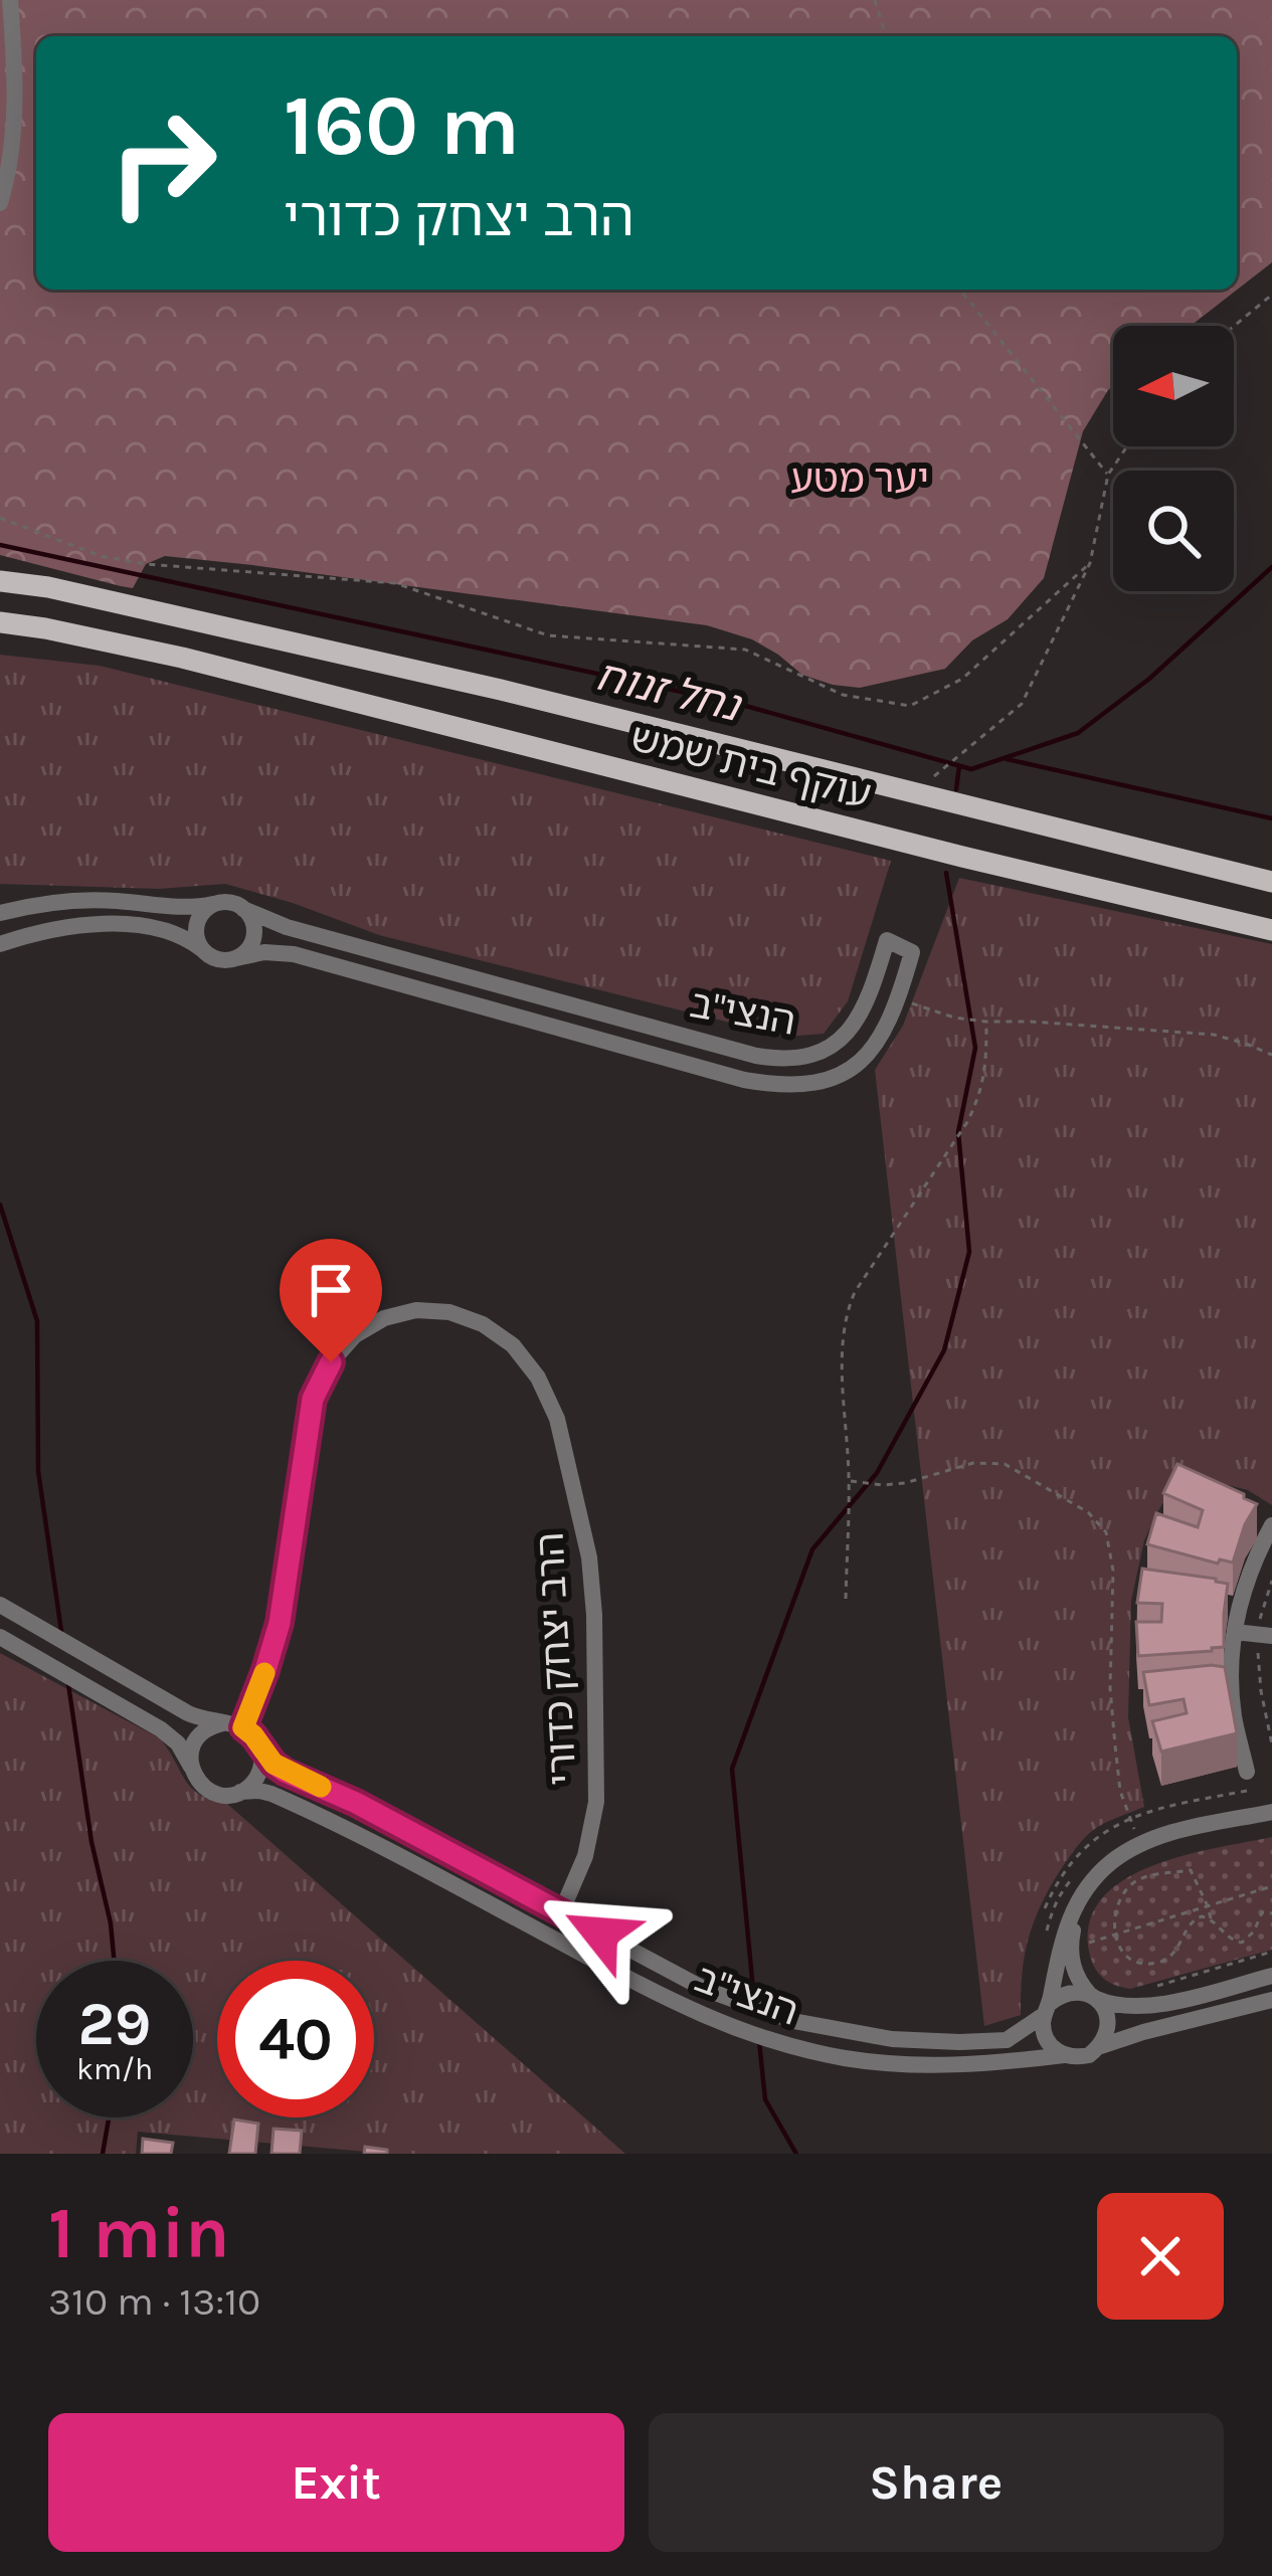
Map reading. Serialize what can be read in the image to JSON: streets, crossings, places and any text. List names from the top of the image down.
{
  "streets": {
    "main road": ["עוקף בית שמש"],
    "street": ["הנצי\"ב", "הרב יצחק כדורי"]
  },
  "crossings": [
    ["הנצי\"ב", "הרב יצחק כדורי"]
  ],
  "water": ["נחל זנוח"],
  "parks": ["יער מטע"],
  "north": "left",
  "page": {
    "turn": ["160 m", "הרב יצחק כדורי"],
    "speed": "29 km/h",
    "limit": "40",
    "heading": ["1 min", "310 m · 13:10"],
    "buttons": ["Exit", "Share"]
  }
}
